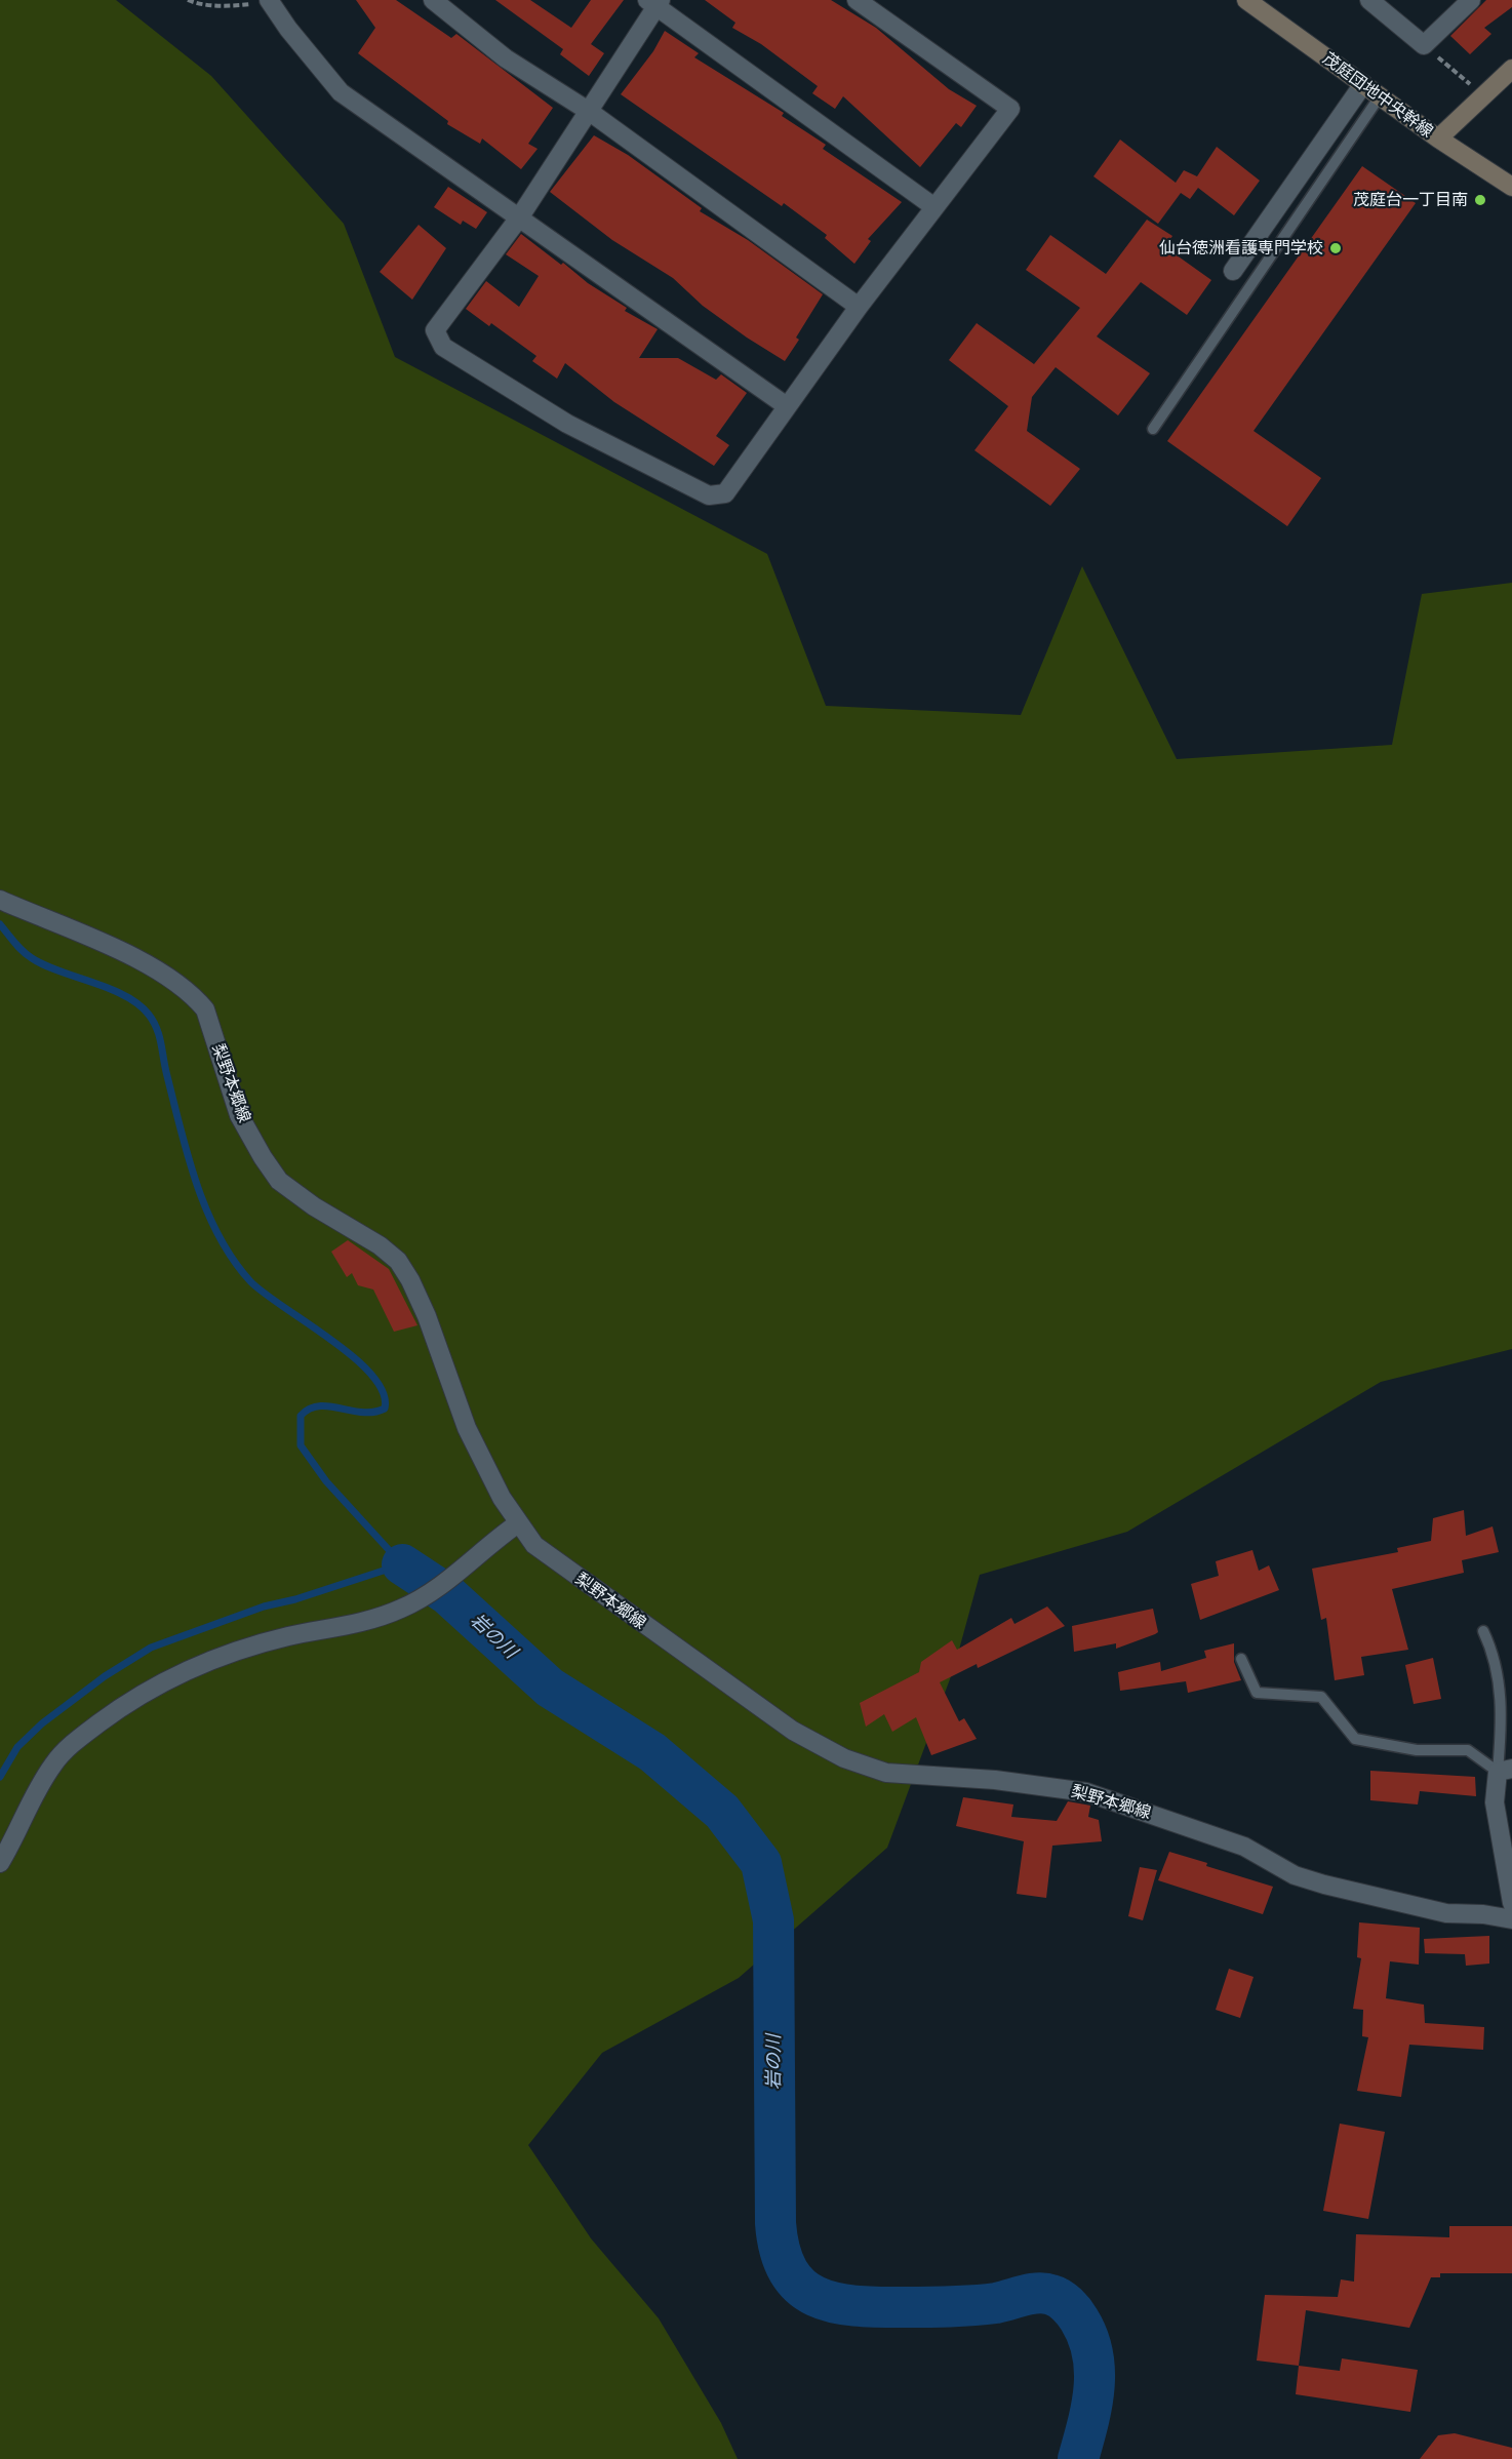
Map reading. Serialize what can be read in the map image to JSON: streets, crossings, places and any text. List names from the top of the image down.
{
  "streets": {
    "street": ["茂庭団地中央幹線", "梨野本郷線"]
  },
  "water": ["岩の川"],
  "places": ["茂庭台一丁目南", "仙台徳洲看護専門学校"]
}
